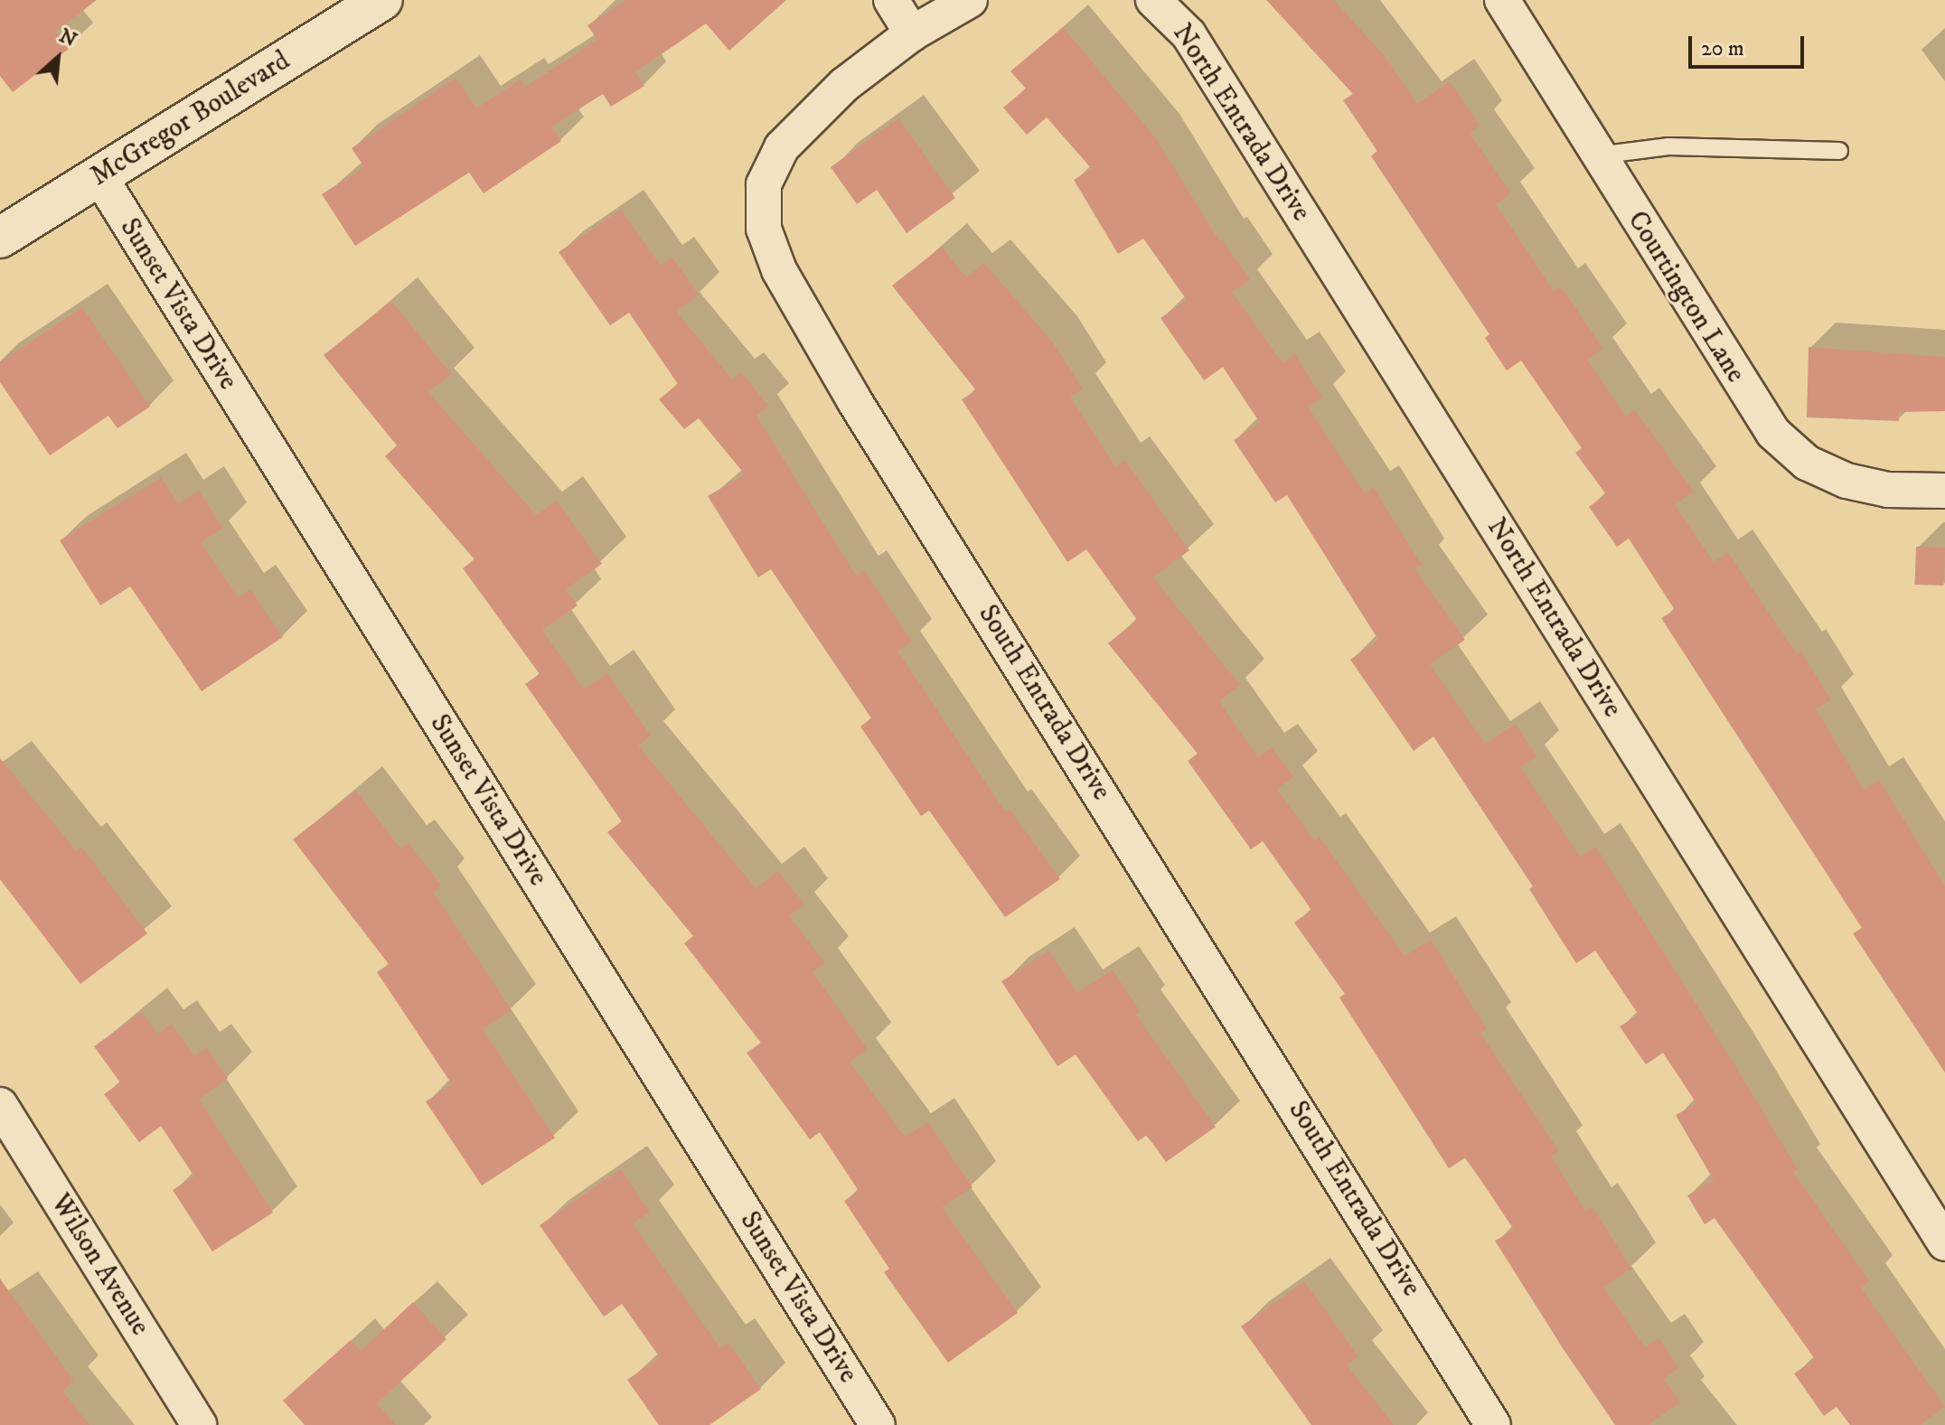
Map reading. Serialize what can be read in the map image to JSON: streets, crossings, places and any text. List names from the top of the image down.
{
  "streets": {
    "main road": ["McGregor Boulevard"],
    "street": [
      "North Entrada Drive",
      "Courtington Lane",
      "Sunset Vista Drive",
      "South Entrada Drive",
      "Wilson Avenue"
    ]
  },
  "crossings": [
    ["McGregor Boulevard", "Sunset Vista Drive"]
  ],
  "scale_bar": "20 m",
  "north": "top right"
}
